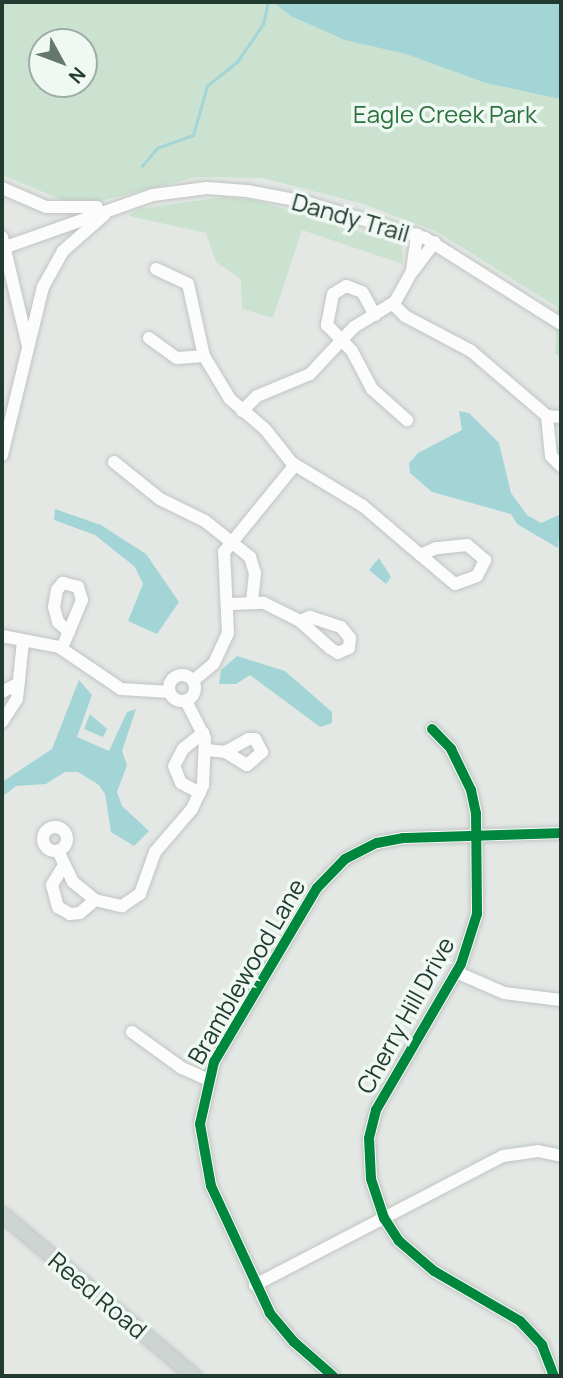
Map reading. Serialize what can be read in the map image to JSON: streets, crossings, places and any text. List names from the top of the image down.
{
  "streets": {
    "main road": ["Reed Road"],
    "street": ["Dandy Trail", "Bramblewood Lane", "Cherry Hill Drive"]
  },
  "crossings": [
    ["Bramblewood Lane", "Cherry Hill Drive"]
  ],
  "parks": ["Eagle Creek Park"],
  "north": "bottom right"
}
